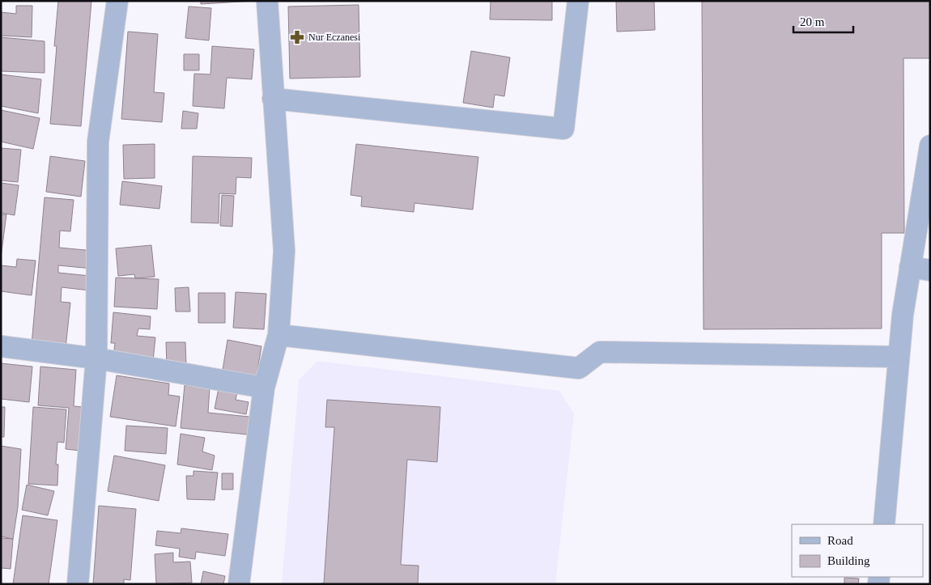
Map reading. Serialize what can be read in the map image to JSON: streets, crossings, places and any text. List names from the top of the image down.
{
  "places": {
    "pharmacy": ["Nur Eczanesi"]
  },
  "legend": ["Road", "Building"],
  "scale_bar": "20 m"
}
